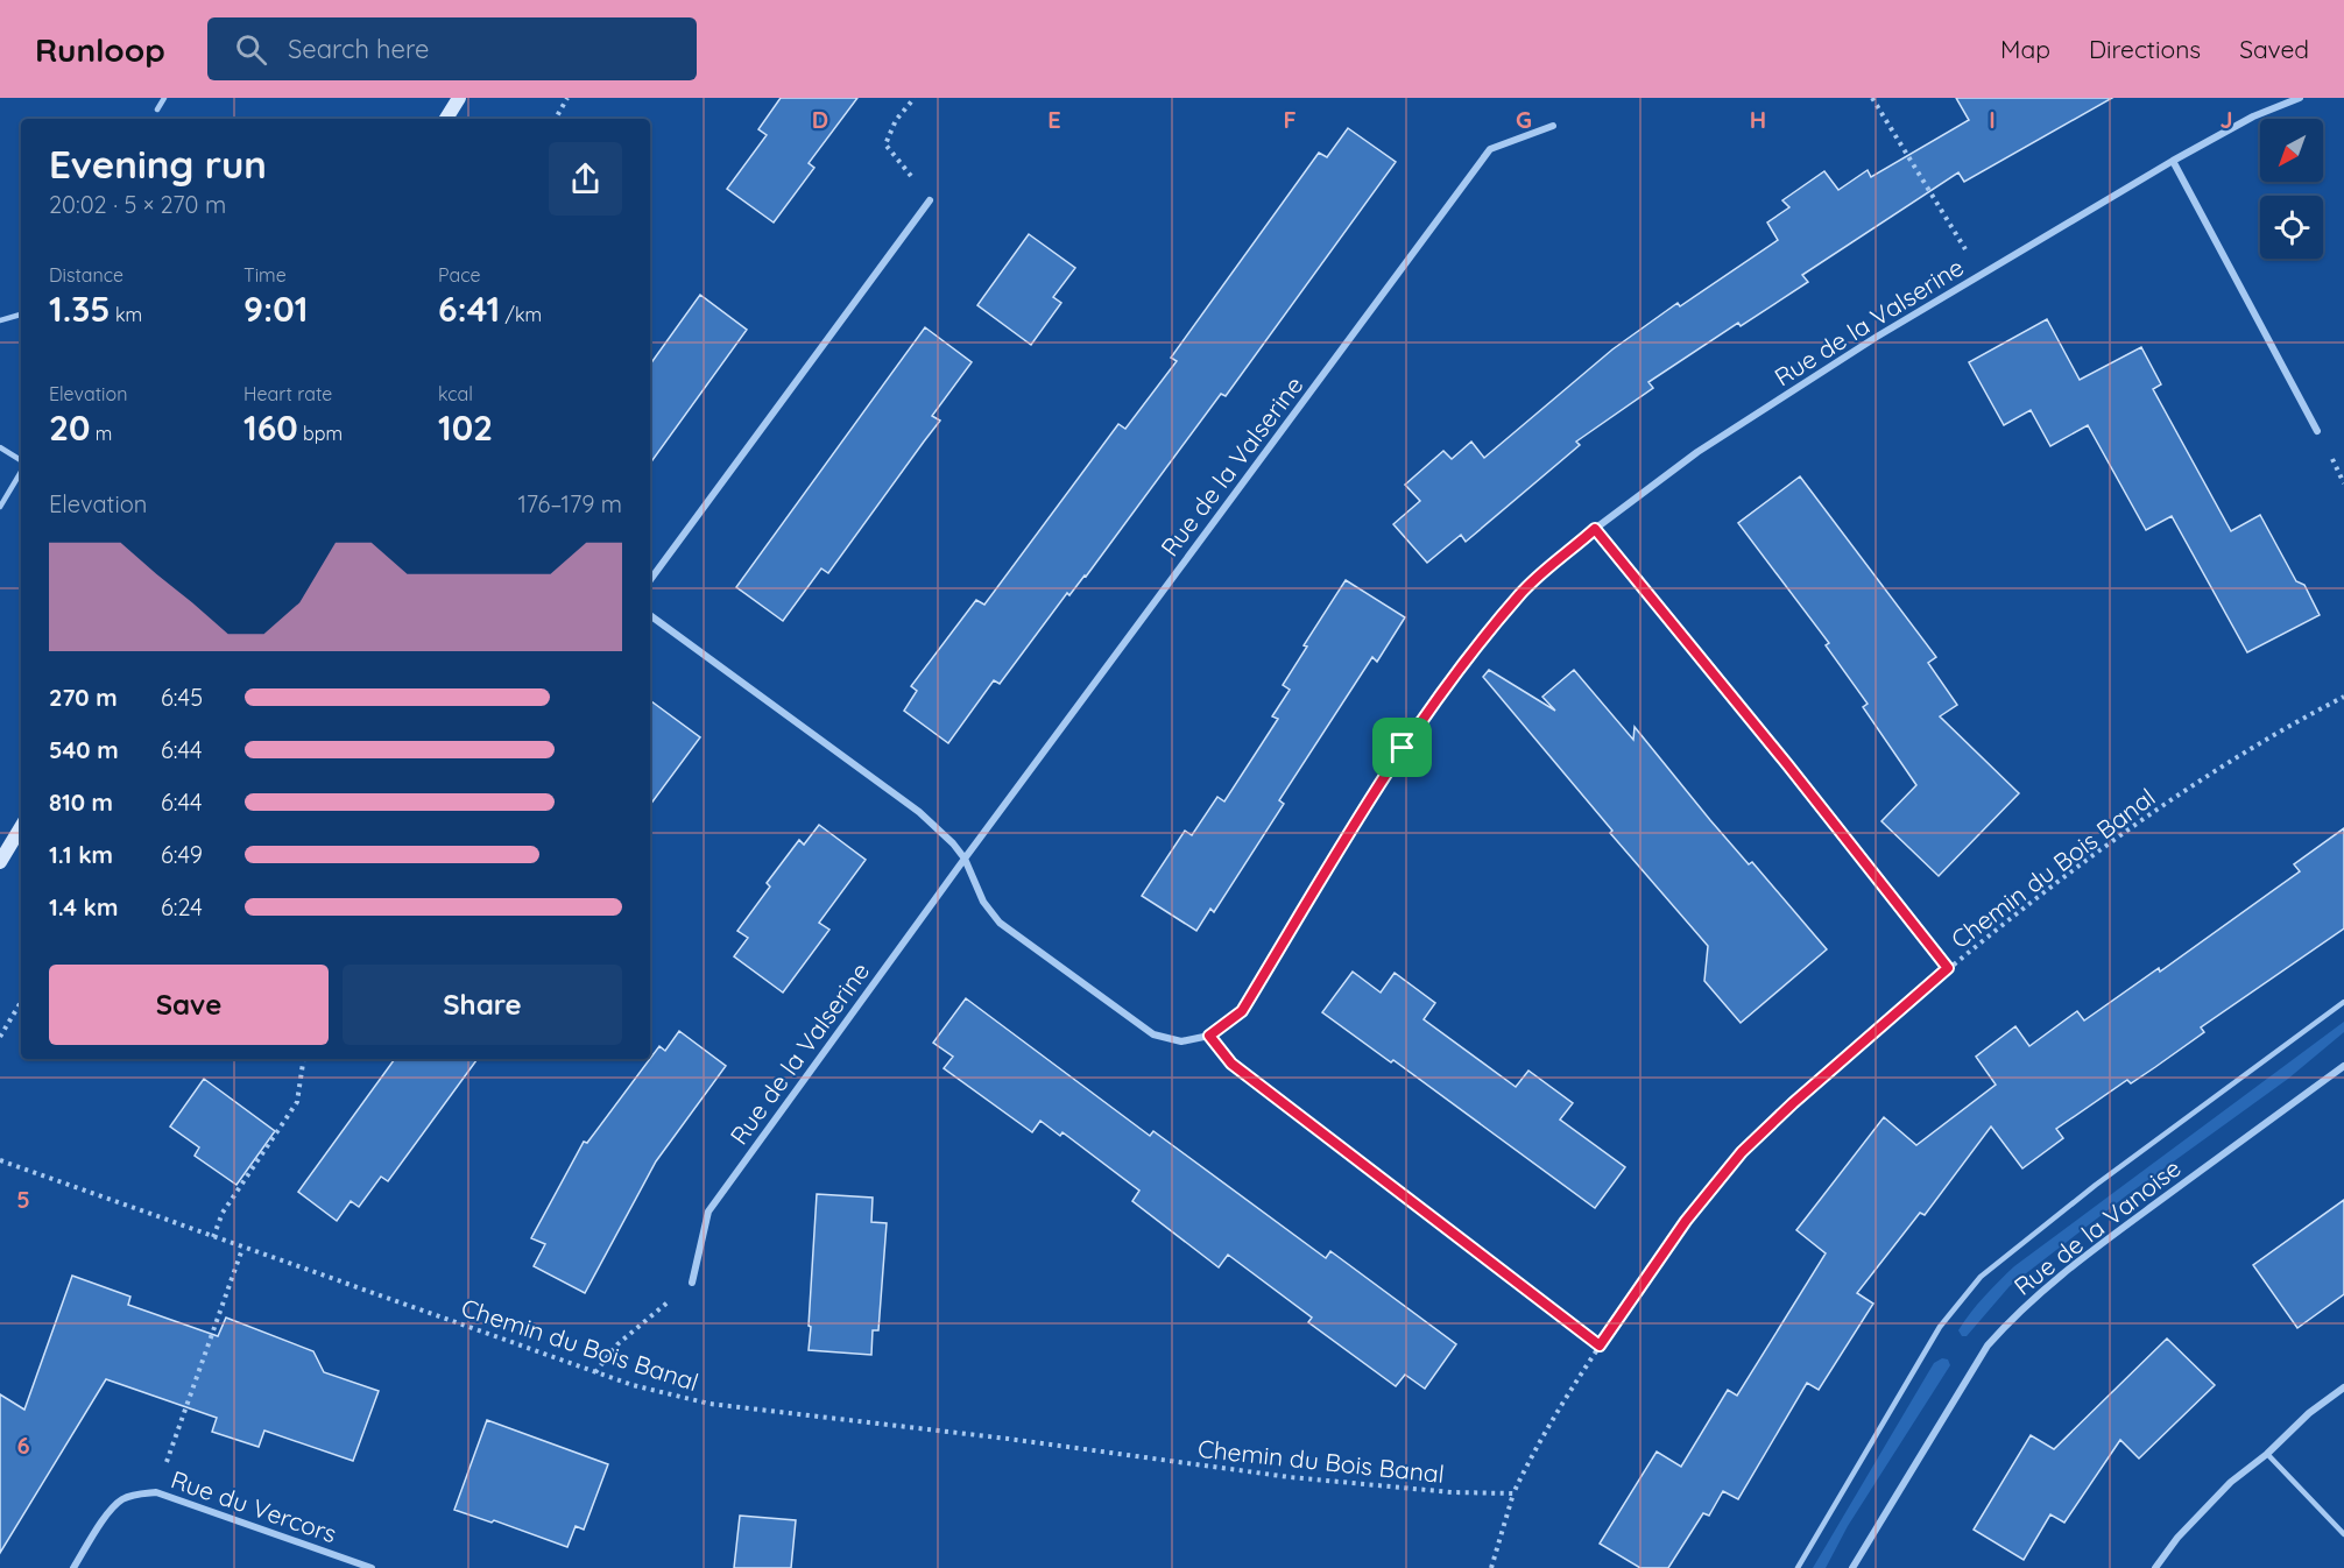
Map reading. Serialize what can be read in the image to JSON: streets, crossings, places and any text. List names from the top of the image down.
{
  "streets": {
    "street": ["Rue de la Valserine", "Rue de la Vanoise", "Rue du Vercors"],
    "path": ["Chemin du Bois Banal"]
  },
  "north": "bottom left",
  "page": {
    "header": "Runloop",
    "search": "Search here",
    "nav": ["Map", "Directions", "Saved"],
    "heading": ["Evening run", "20:02 · 5 × 270 m"],
    "stats": [
      ["Distance", "1.35 km"],
      ["Time", "9:01"],
      ["Pace", "6:41 /km"],
      ["Elevation", "20 m"],
      ["Heart rate", "160 bpm"],
      ["kcal", "102"]
    ],
    "chart": ["Elevation", "176–179 m"],
    "list": [
      {
        "name": "270 m",
        "note": "6:45"
      },
      {
        "name": "540 m",
        "note": "6:44"
      },
      {
        "name": "810 m",
        "note": "6:44"
      },
      {
        "name": "1.1 km",
        "note": "6:49"
      },
      {
        "name": "1.4 km",
        "note": "6:24"
      }
    ],
    "buttons": ["Save", "Share"]
  },
  "grid": {
    "columns": [
      "D",
      "E",
      "F",
      "G",
      "H",
      "I",
      "J"
    ],
    "rows": ["5", "6"]
  }
}
